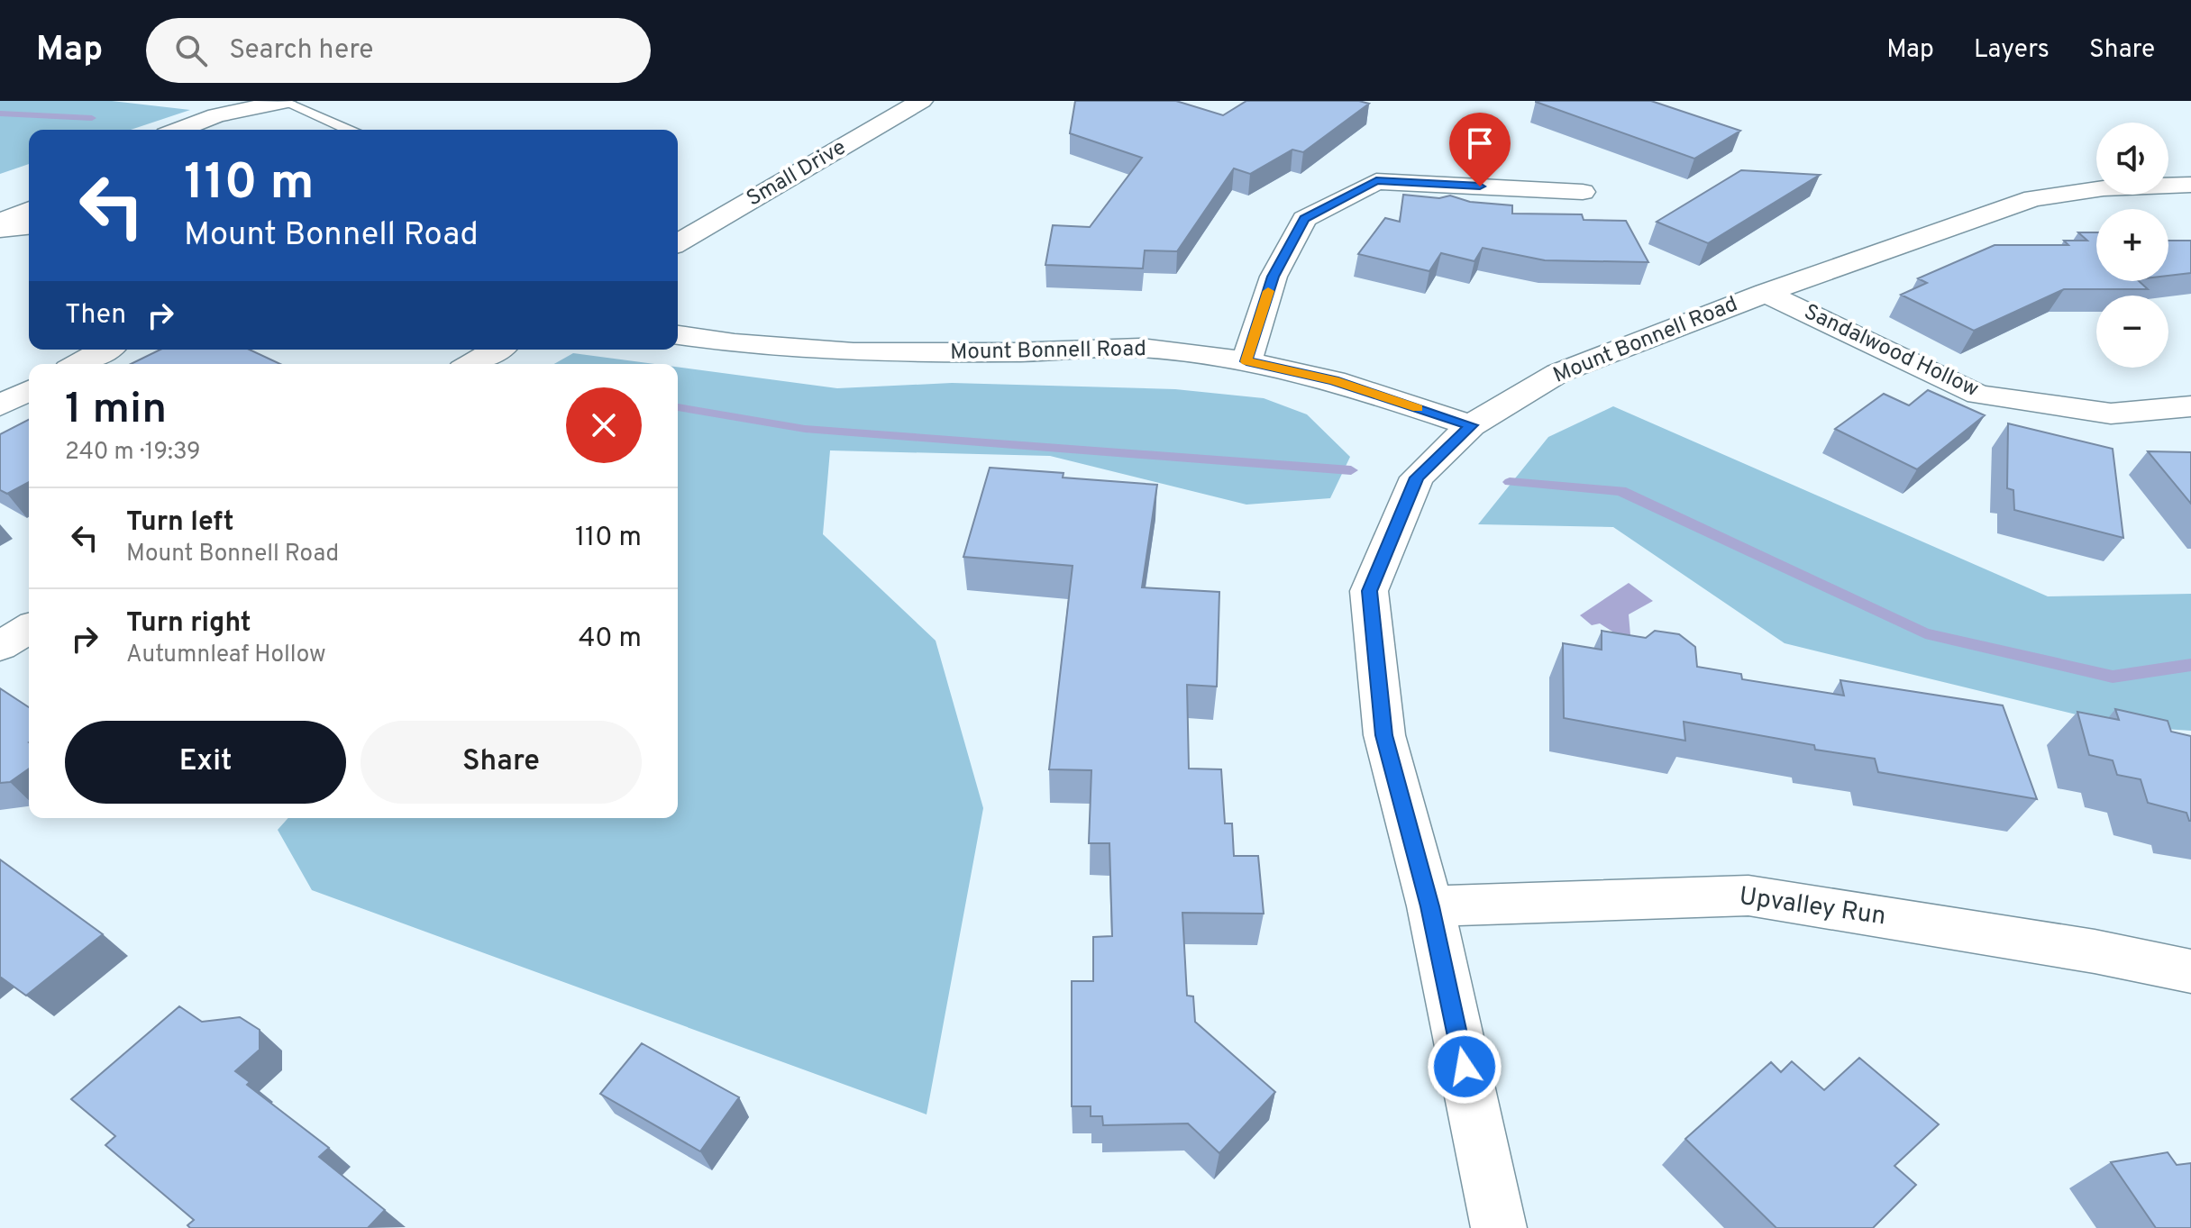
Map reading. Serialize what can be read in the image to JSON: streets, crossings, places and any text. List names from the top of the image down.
{
  "streets": {
    "street": [
      "Small Drive",
      "Mount Bonnell Road",
      "Sandalwood Hollow",
      "Upvalley Run"
    ]
  },
  "crossings": [
    ["Mount Bonnell Road", "Sandalwood Hollow"]
  ],
  "page": {
    "header": "Map",
    "search": "Search here",
    "nav": ["Map", "Layers", "Share"],
    "map_buttons": ["+", "−"],
    "turn": ["110 m", "Mount Bonnell Road"],
    "then": "Then",
    "heading": ["1 min", "240 m · 19:39"],
    "list": [
      {
        "name": "Turn left",
        "note": "Mount Bonnell Road",
        "value": "110 m"
      },
      {
        "name": "Turn right",
        "note": "Autumnleaf Hollow",
        "value": "40 m"
      }
    ],
    "buttons": ["Exit", "Share"]
  }
}
